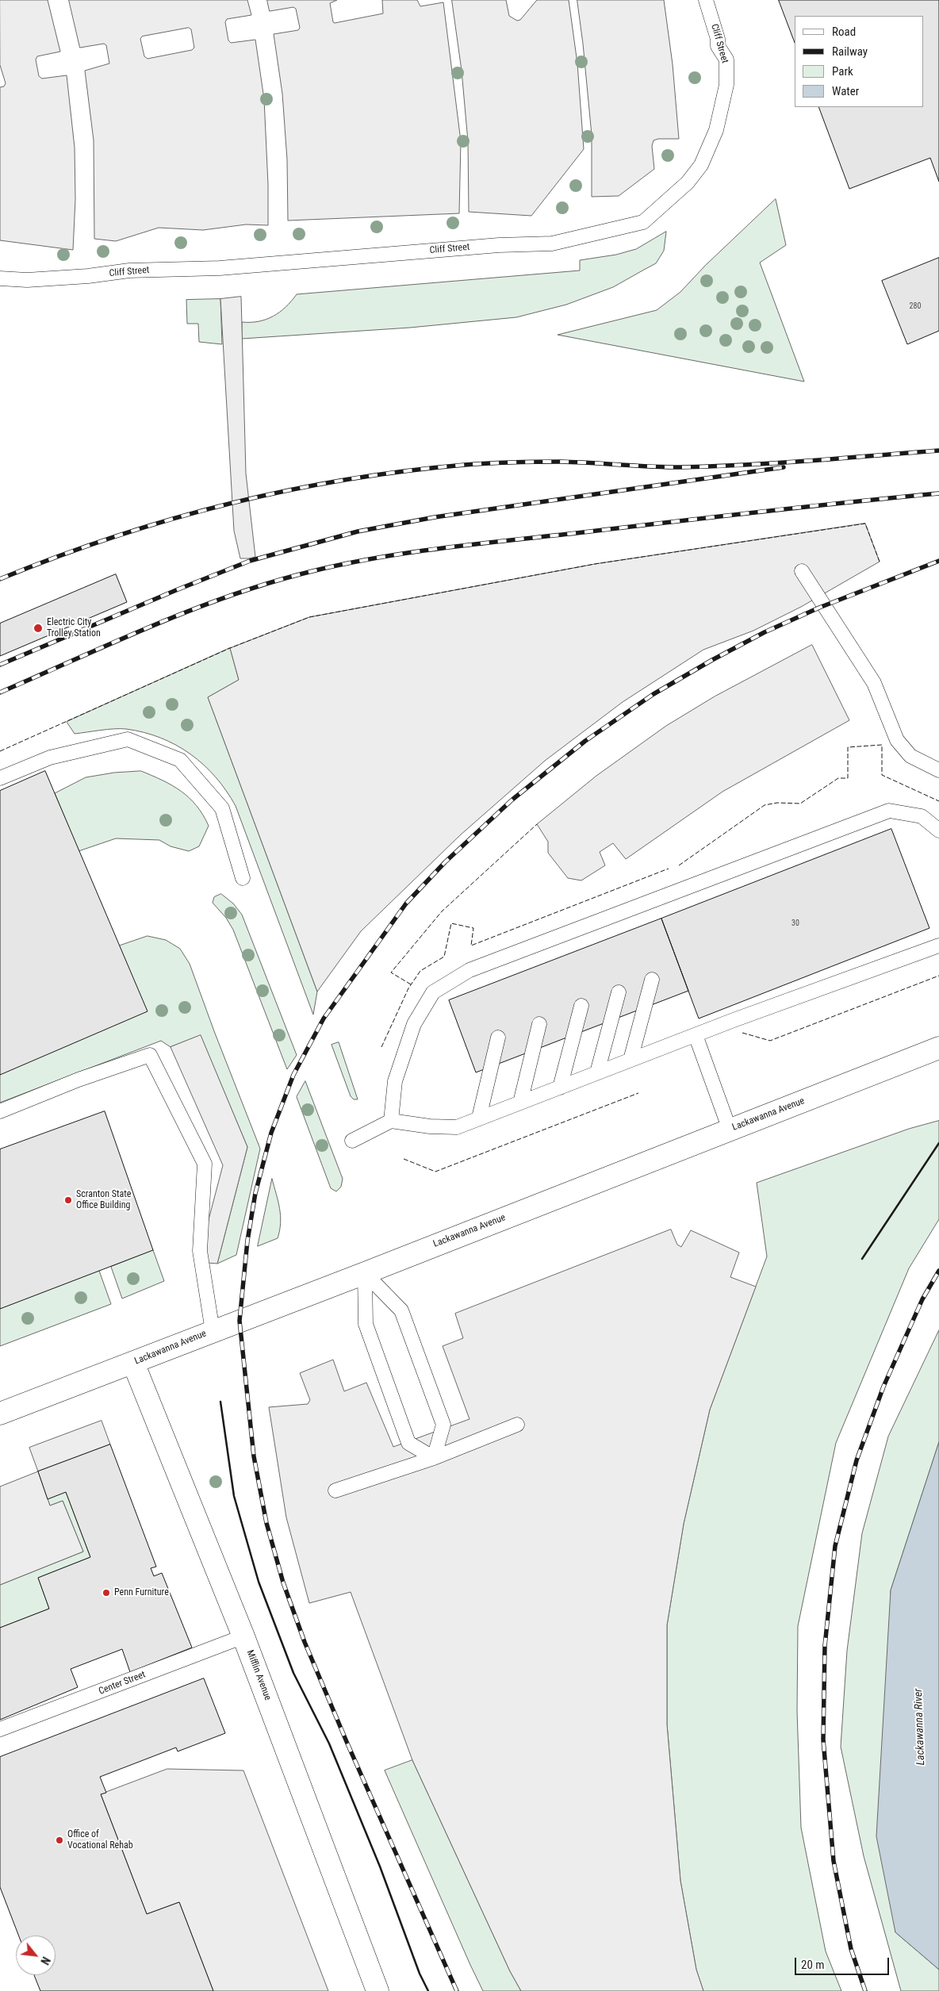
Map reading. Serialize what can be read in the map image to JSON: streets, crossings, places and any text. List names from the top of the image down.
{
  "streets": {
    "main road": ["Lackawanna Avenue", "Mifflin Avenue"],
    "lane": ["Cliff Street", "Center Street"]
  },
  "crossings": [
    ["Lackawanna Avenue", "Mifflin Avenue"],
    ["Mifflin Avenue", "Center Street"]
  ],
  "water": ["Lackawanna River"],
  "places": [
    "Electric City Trolley Station",
    "Scranton State Office Building",
    "Penn Furniture",
    "Office of Vocational Rehab"
  ],
  "house_numbers": ["280", "30"],
  "legend": [
    "Road",
    "Railway",
    "Park",
    "Water"
  ],
  "scale_bar": "20 m",
  "north": "bottom right"
}
